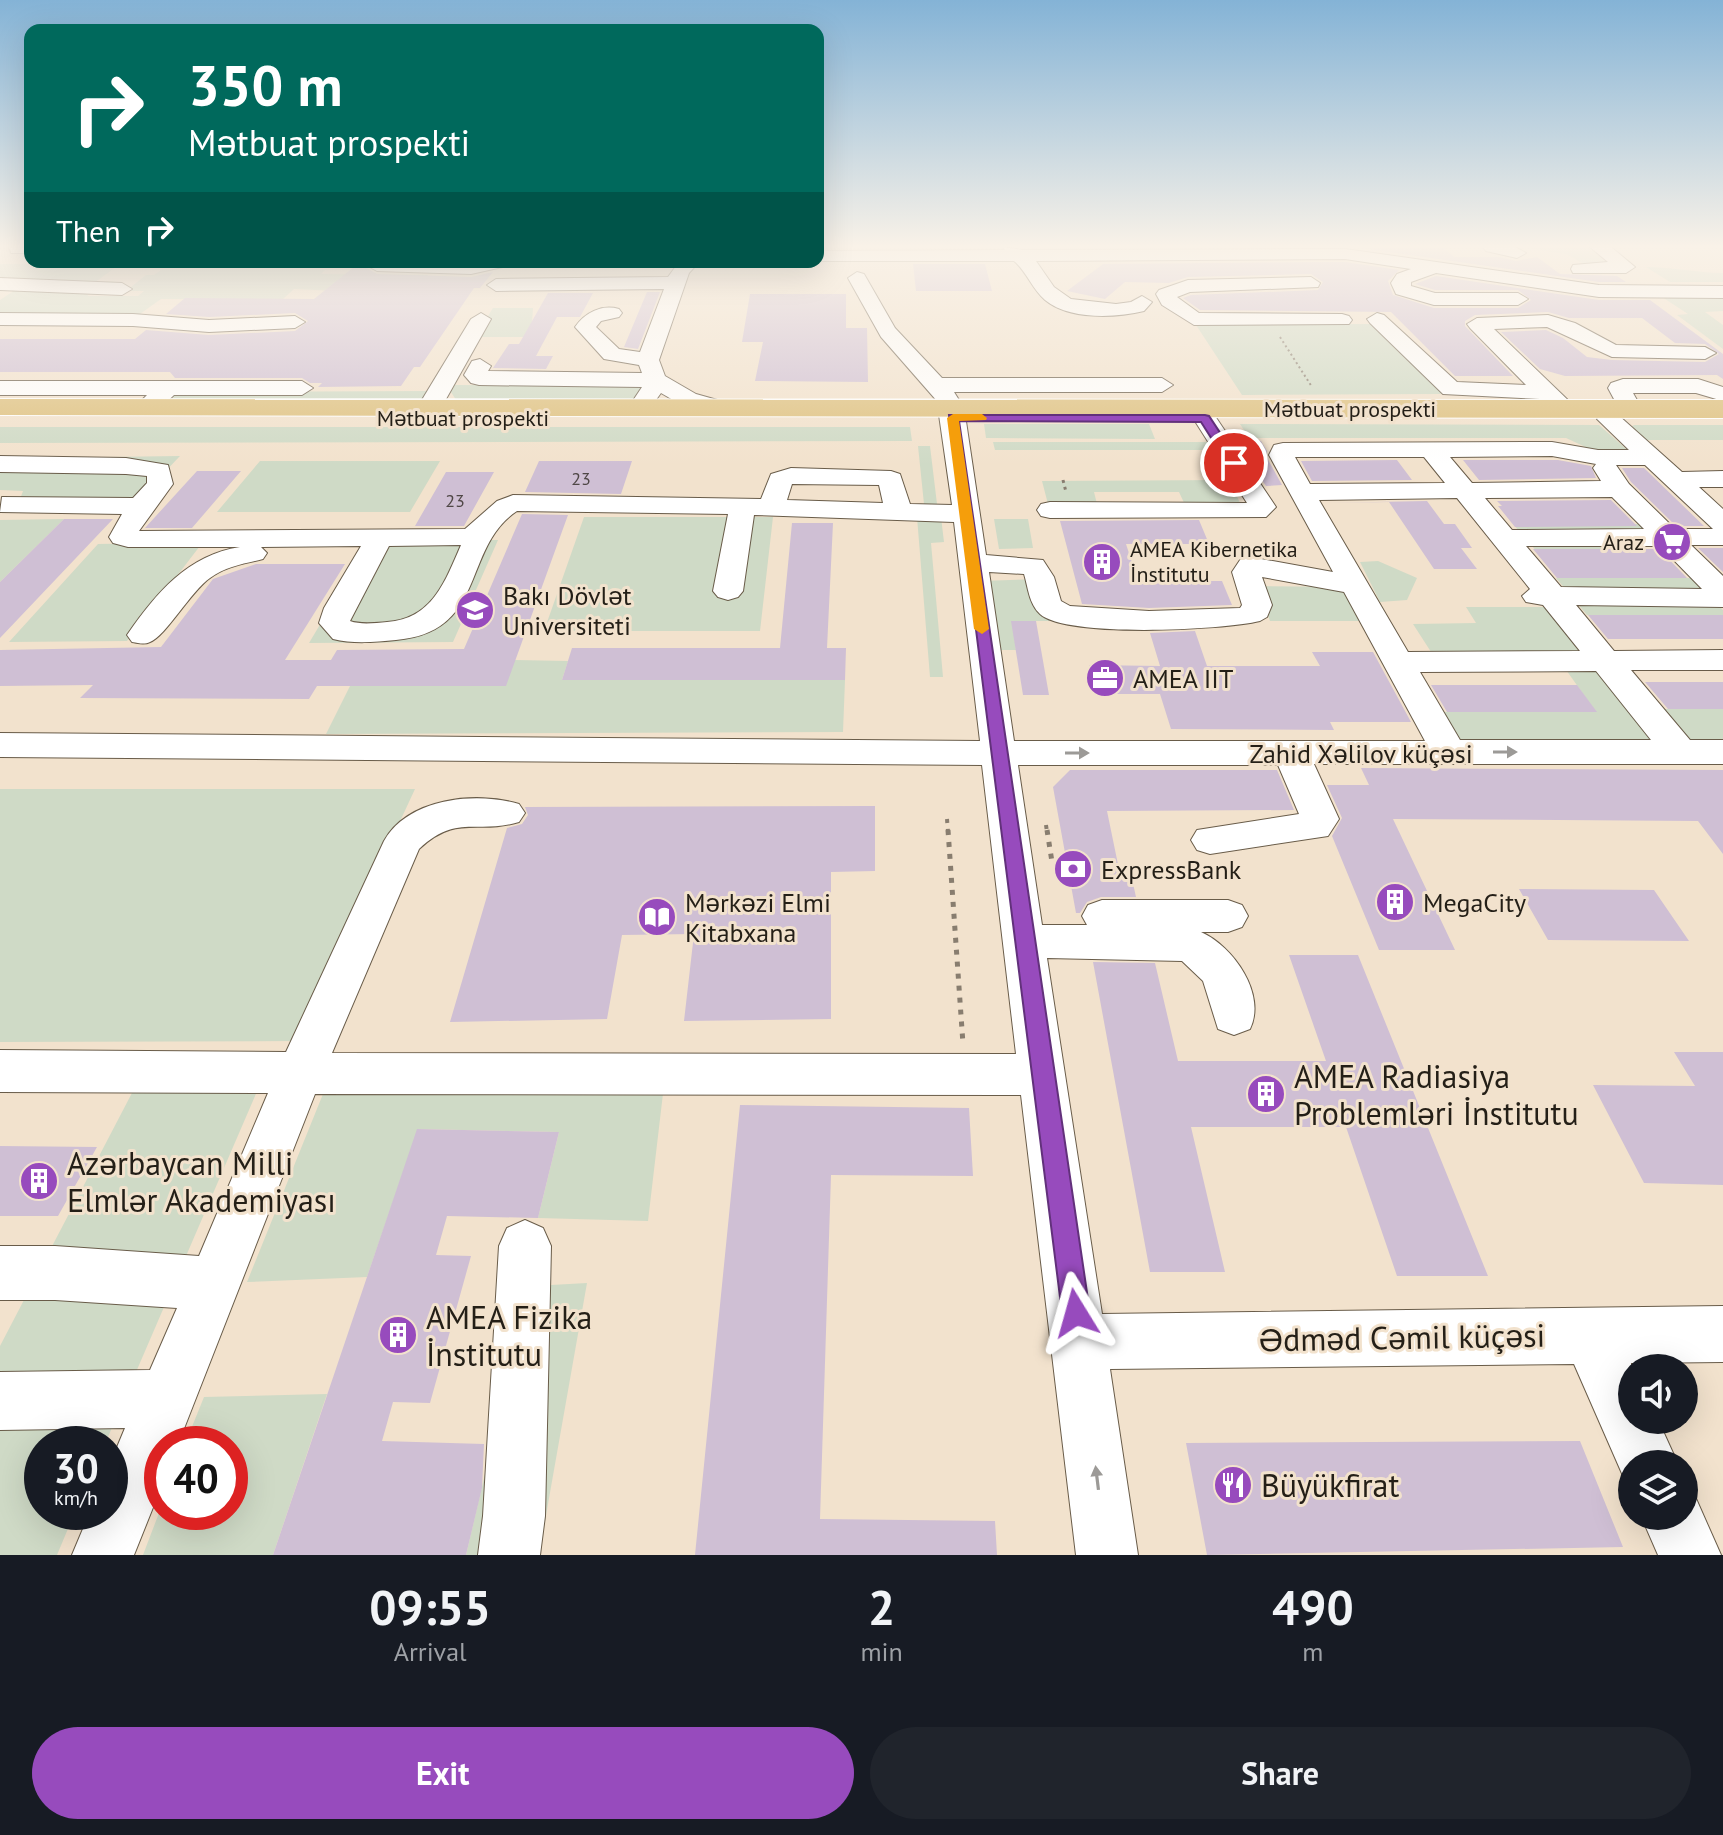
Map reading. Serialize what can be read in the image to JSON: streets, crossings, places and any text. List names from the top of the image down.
{
  "streets": {
    "main road": ["Mətbuat prospekti"],
    "street": ["Zahid Xəlilov küçəsi", "Ədməd Cəmil küçəsi"]
  },
  "places": {
    "supermarket": ["Araz"],
    "building": [
      "AMEA Kibernetika İnstitutu",
      "MegaCity",
      "AMEA Radiasiya Problemləri İnstitutu",
      "Azərbaycan Milli Elmlər Akademiyası",
      "AMEA Fizika İnstitutu"
    ],
    "school or university": ["Bakı Dövlət Universiteti"],
    "office": ["AMEA IIT"],
    "bank": ["ExpressBank"],
    "library": ["Mərkəzi Elmi Kitabxana"],
    "restaurant": ["Büyükfirat"]
  },
  "house_numbers": ["23", "23"],
  "page": {
    "turn": ["350 m", "Mətbuat prospekti"],
    "then": "Then",
    "speed": "30 km/h",
    "limit": "40",
    "eta": [
      "09:55",
      "Arrival",
      "2",
      "min",
      "490",
      "m"
    ],
    "buttons": ["Exit", "Share"]
  }
}
